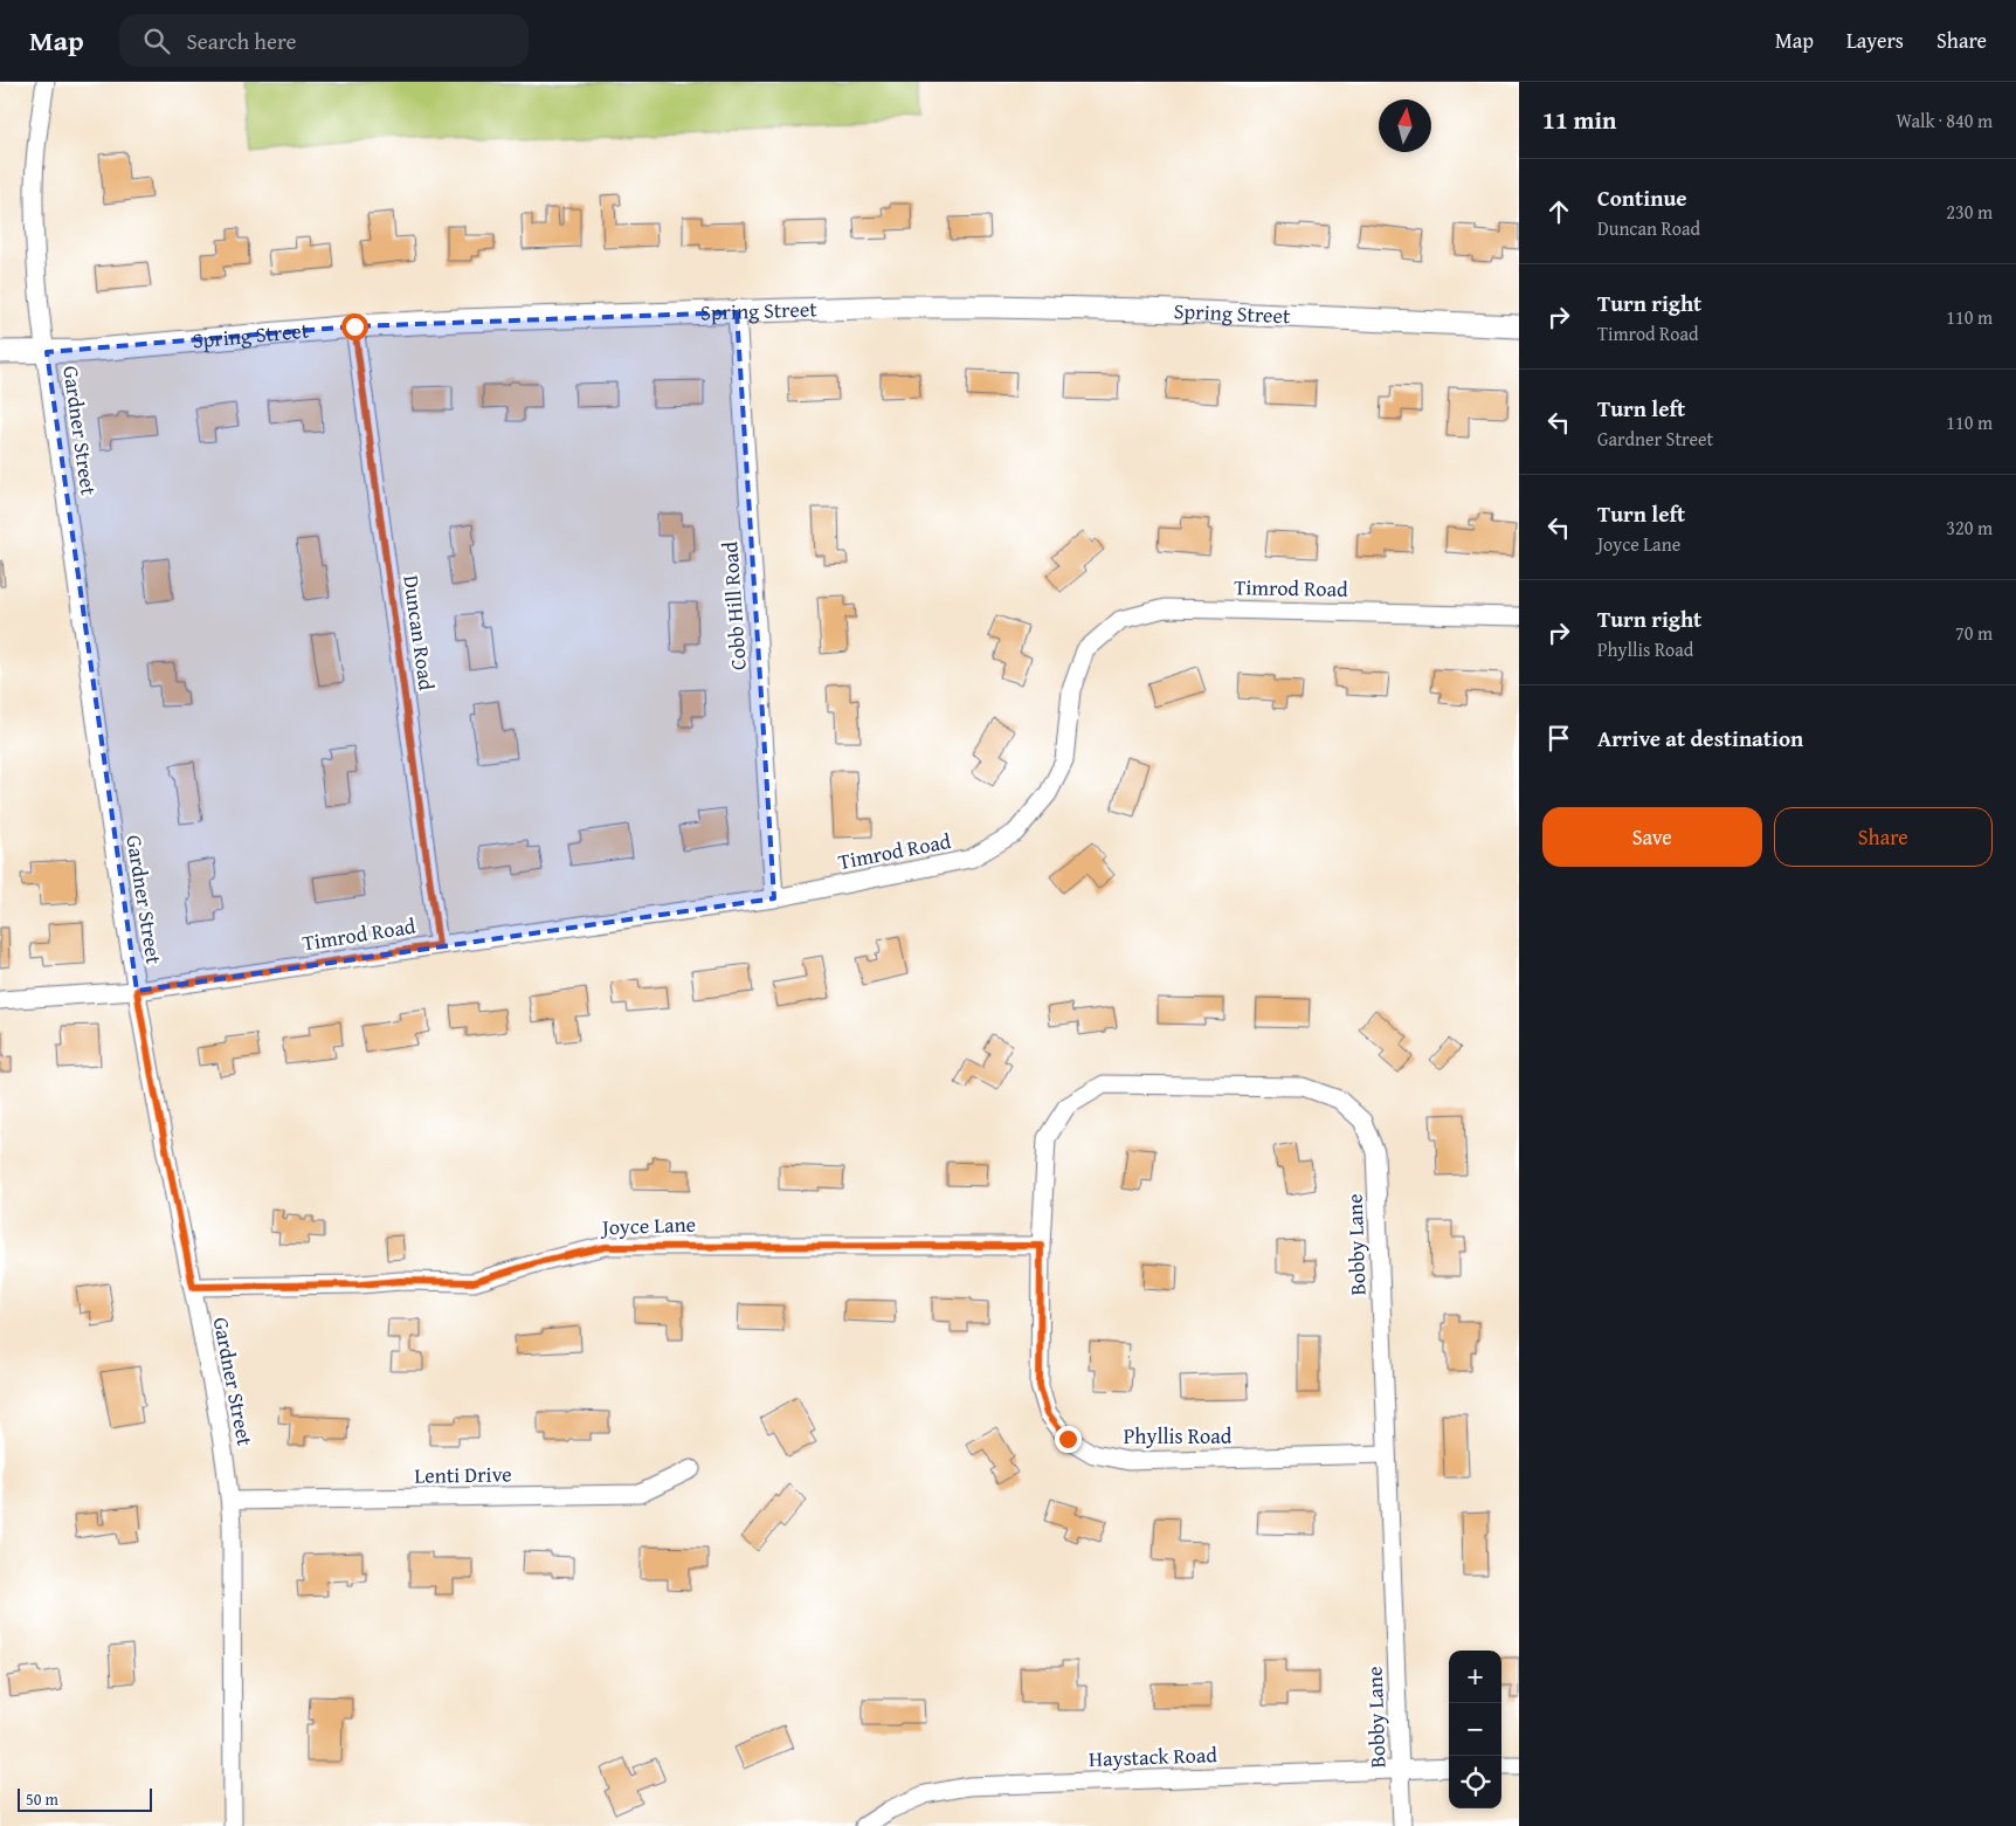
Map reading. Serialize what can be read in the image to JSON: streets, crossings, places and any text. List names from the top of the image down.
{
  "streets": {
    "street": [
      "Spring Street",
      "Gardner Street",
      "Timrod Road",
      "Cobb Hill Road",
      "Duncan Road",
      "Joyce Lane",
      "Bobby Lane",
      "Phyllis Road",
      "Lenti Drive",
      "Haystack Road"
    ]
  },
  "crossings": [
    ["Spring Street", "Gardner Street"],
    ["Spring Street", "Cobb Hill Road"],
    ["Spring Street", "Duncan Road"],
    ["Gardner Street", "Timrod Road"],
    ["Gardner Street", "Joyce Lane"],
    ["Gardner Street", "Lenti Drive"],
    ["Timrod Road", "Cobb Hill Road"],
    ["Timrod Road", "Duncan Road"],
    ["Joyce Lane", "Bobby Lane"],
    ["Joyce Lane", "Phyllis Road"],
    ["Bobby Lane", "Phyllis Road"],
    ["Bobby Lane", "Haystack Road"]
  ],
  "scale_bar": "50 m",
  "north": "top",
  "page": {
    "header": "Map",
    "search": "Search here",
    "nav": ["Map", "Layers", "Share"],
    "heading": ["11 min", "Walk · 840 m"],
    "list": [
      ["Continue", "Duncan Road", "230 m"],
      ["Turn right", "Timrod Road", "110 m"],
      ["Turn left", "Gardner Street", "110 m"],
      ["Turn left", "Joyce Lane", "320 m"],
      ["Turn right", "Phyllis Road", "70 m"],
      "Arrive at destination"
    ],
    "buttons": ["Save", "Share"],
    "map_buttons": ["+", "−"],
    "scale": "50 m"
  }
}
